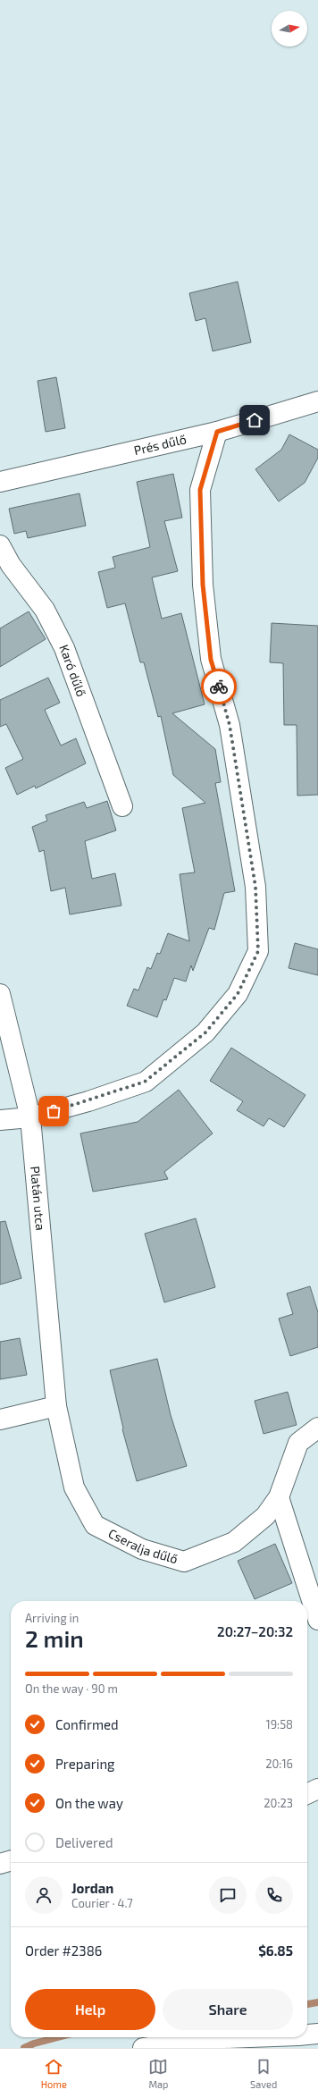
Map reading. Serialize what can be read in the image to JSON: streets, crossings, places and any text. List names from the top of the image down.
{
  "streets": {
    "street": [
      "Prés dűlő",
      "Karó dűlő",
      "Platán utca",
      "Cseralja dűlő"
    ]
  },
  "crossings": [
    ["Platán utca", "Cseralja dűlő"]
  ],
  "north": "right",
  "page": {
    "heading": ["2 min", "Arriving in", "20:27–20:32"],
    "panel": [
      "Jordan",
      "Courier · 4.7",
      "Order #2386",
      "$6.85"
    ],
    "bar": "On the way · 90 m",
    "list": [
      ["Confirmed", "19:58"],
      ["Preparing", "20:16"],
      ["On the way", "20:23"],
      "Delivered"
    ],
    "buttons": ["Help", "Share"],
    "tabs": ["Home", "Map", "Saved"]
  }
}
